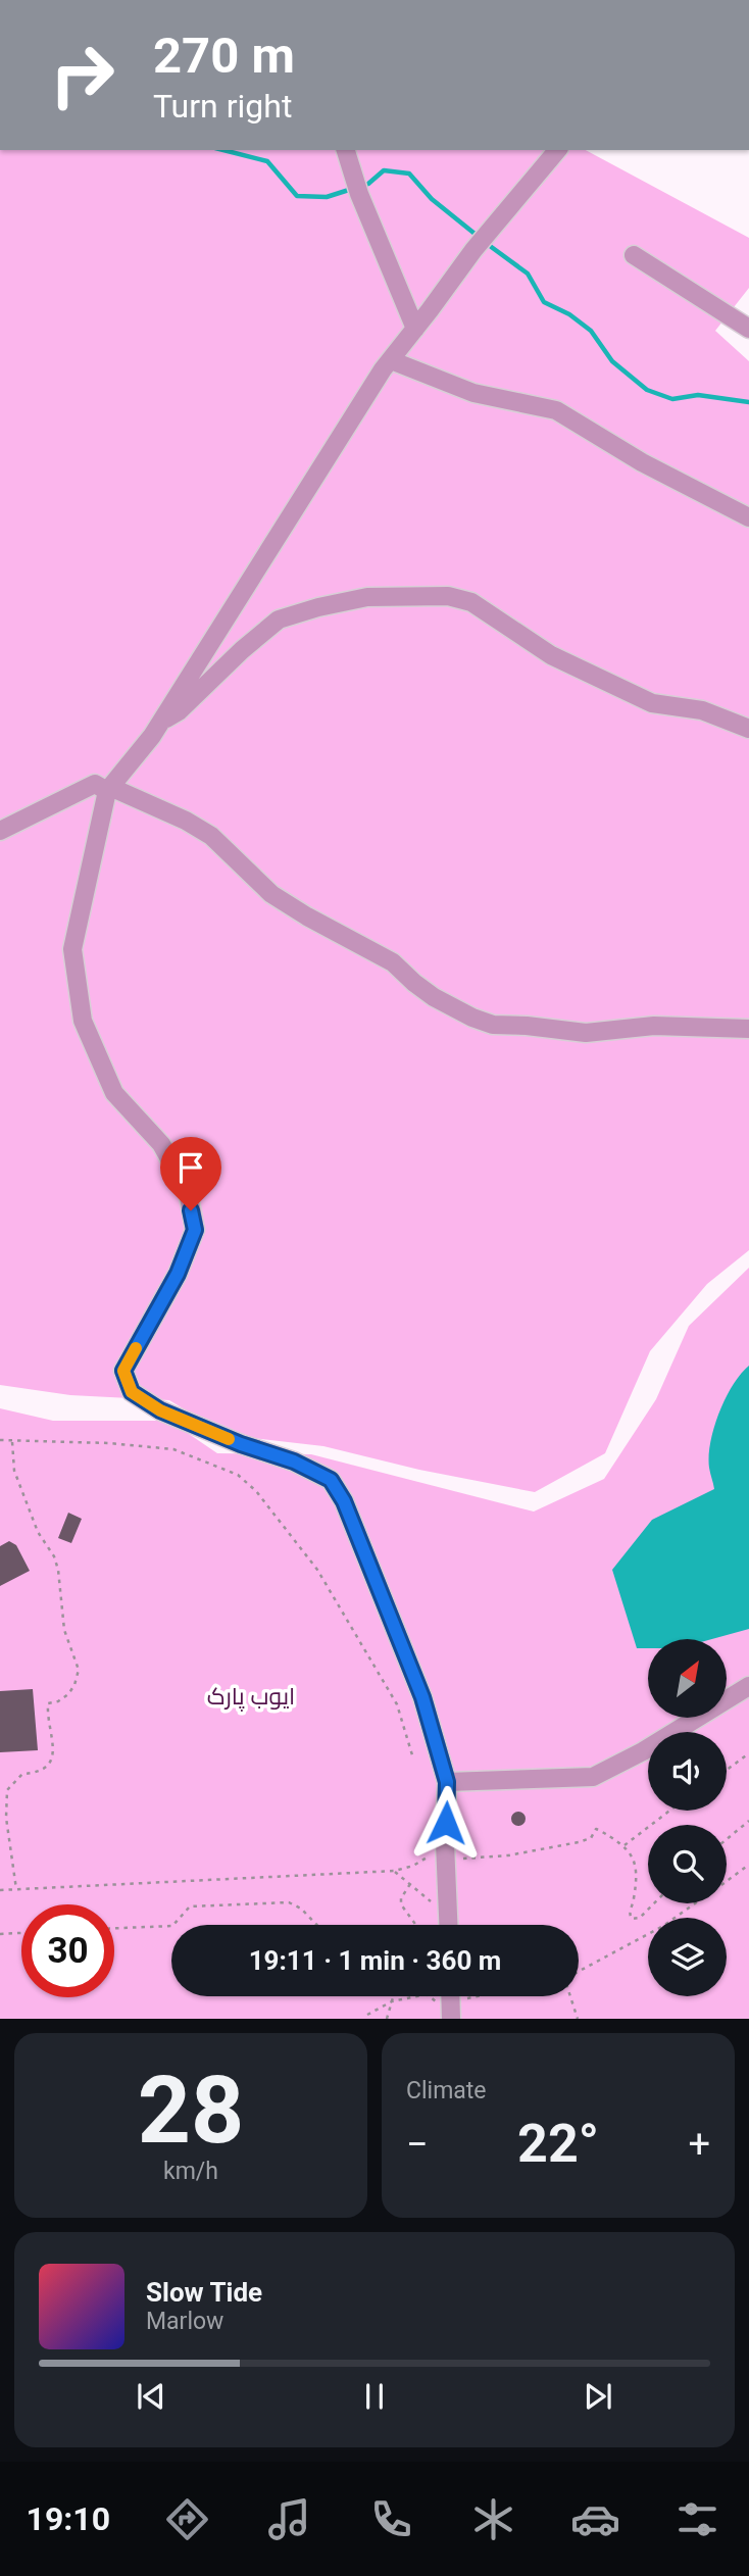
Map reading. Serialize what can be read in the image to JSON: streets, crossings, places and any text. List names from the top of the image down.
{
  "parks": ["ایوب پارک"],
  "north": "top right",
  "page": {
    "turn": ["270 m", "Turn right"],
    "limit": "30",
    "trip": "19:11 · 1 min · 360 m",
    "tile": [
      ["28", "km/h"],
      "Climate"
    ],
    "heat": ["−", "22°", "+"],
    "song": ["Slow Tide", "Marlow"],
    "tabs": "19:10"
  }
}
